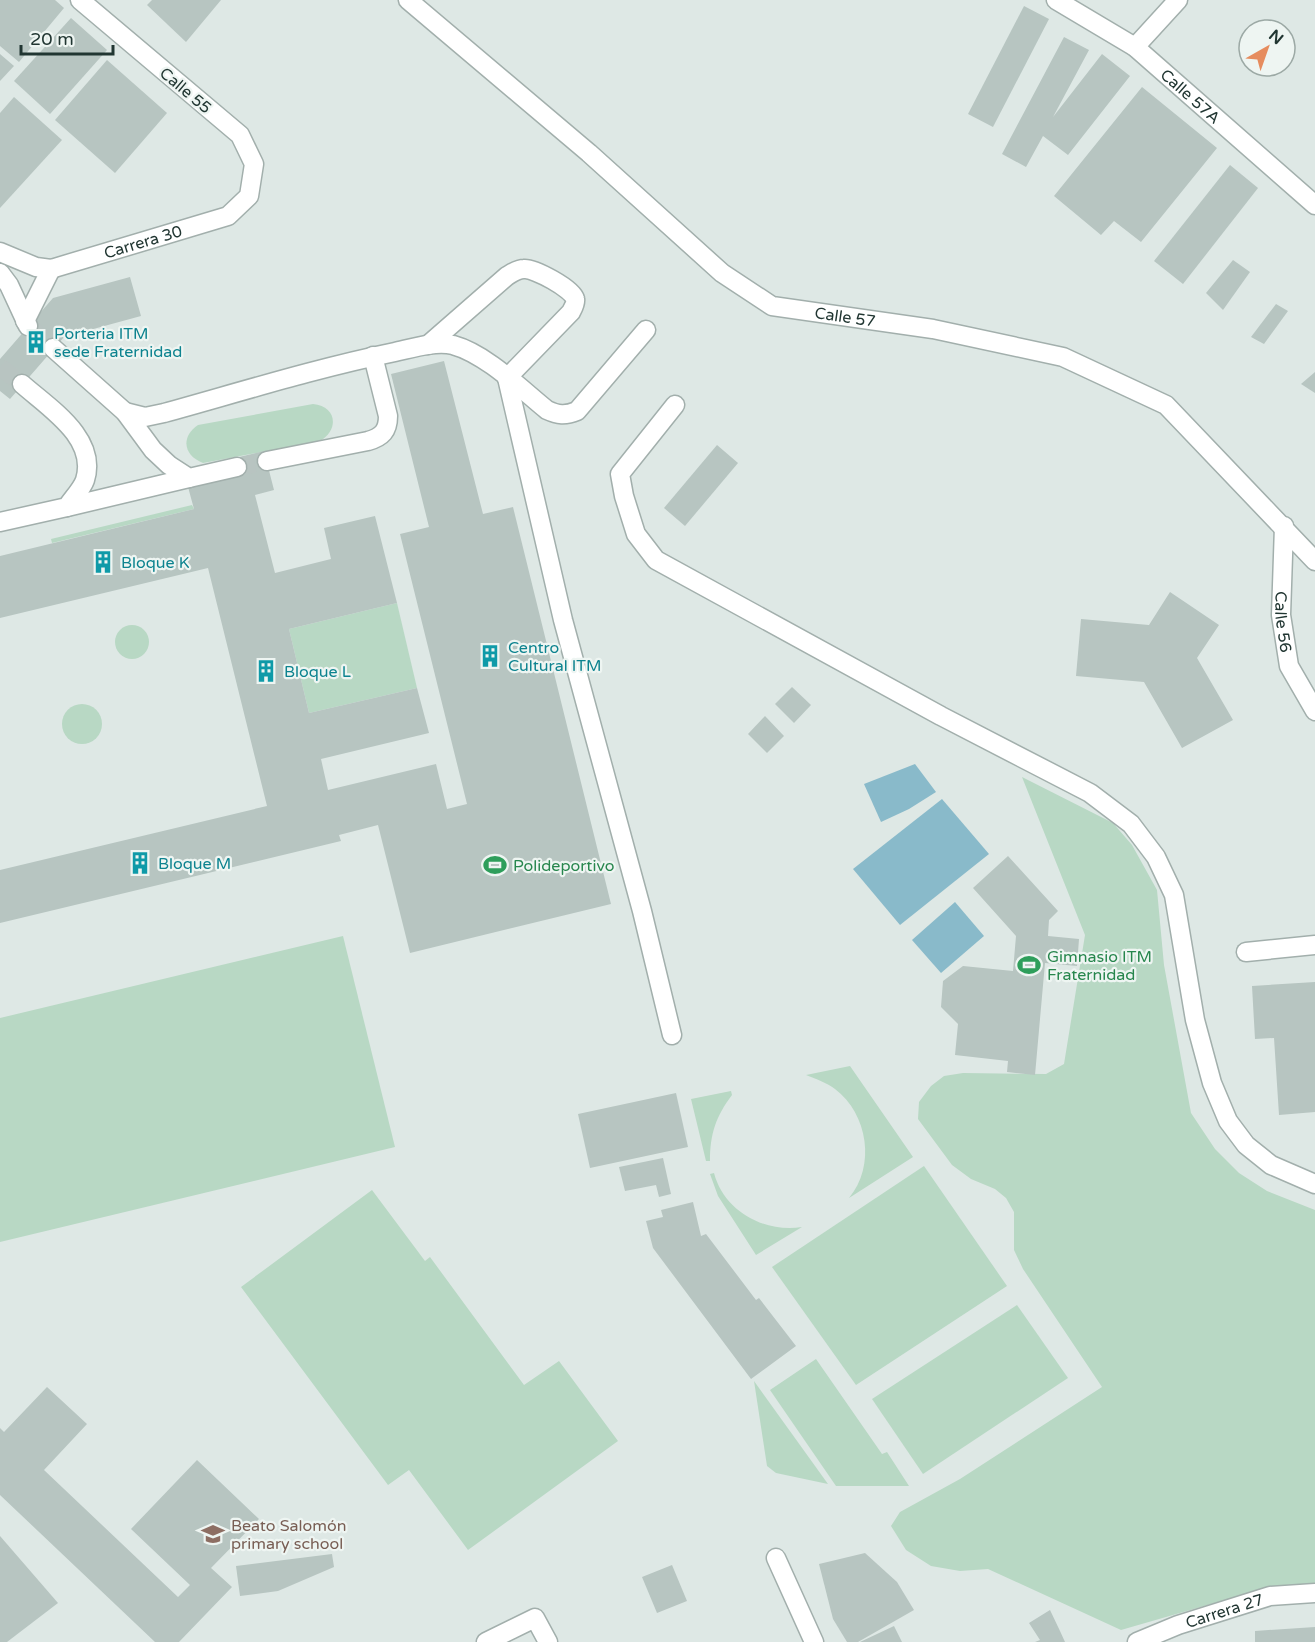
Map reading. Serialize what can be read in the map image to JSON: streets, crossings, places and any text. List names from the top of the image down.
{
  "streets": {
    "street": [
      "Calle 55",
      "Calle 57A",
      "Carrera 30",
      "Calle 57",
      "Calle 56",
      "Carrera 27"
    ]
  },
  "crossings": [
    ["Calle 55", "Carrera 30"],
    ["Calle 57", "Calle 56"]
  ],
  "places": {
    "building": [
      "Porteria ITM sede Fraternidad",
      "Bloque K",
      "Centro Cultural ITM",
      "Bloque L",
      "Bloque M"
    ],
    "sports": ["Polideportivo", "Gimnasio ITM Fraternidad"],
    "school or university": ["Beato Salomón primary school"]
  },
  "scale_bar": "20 m",
  "north": "top right"
}
